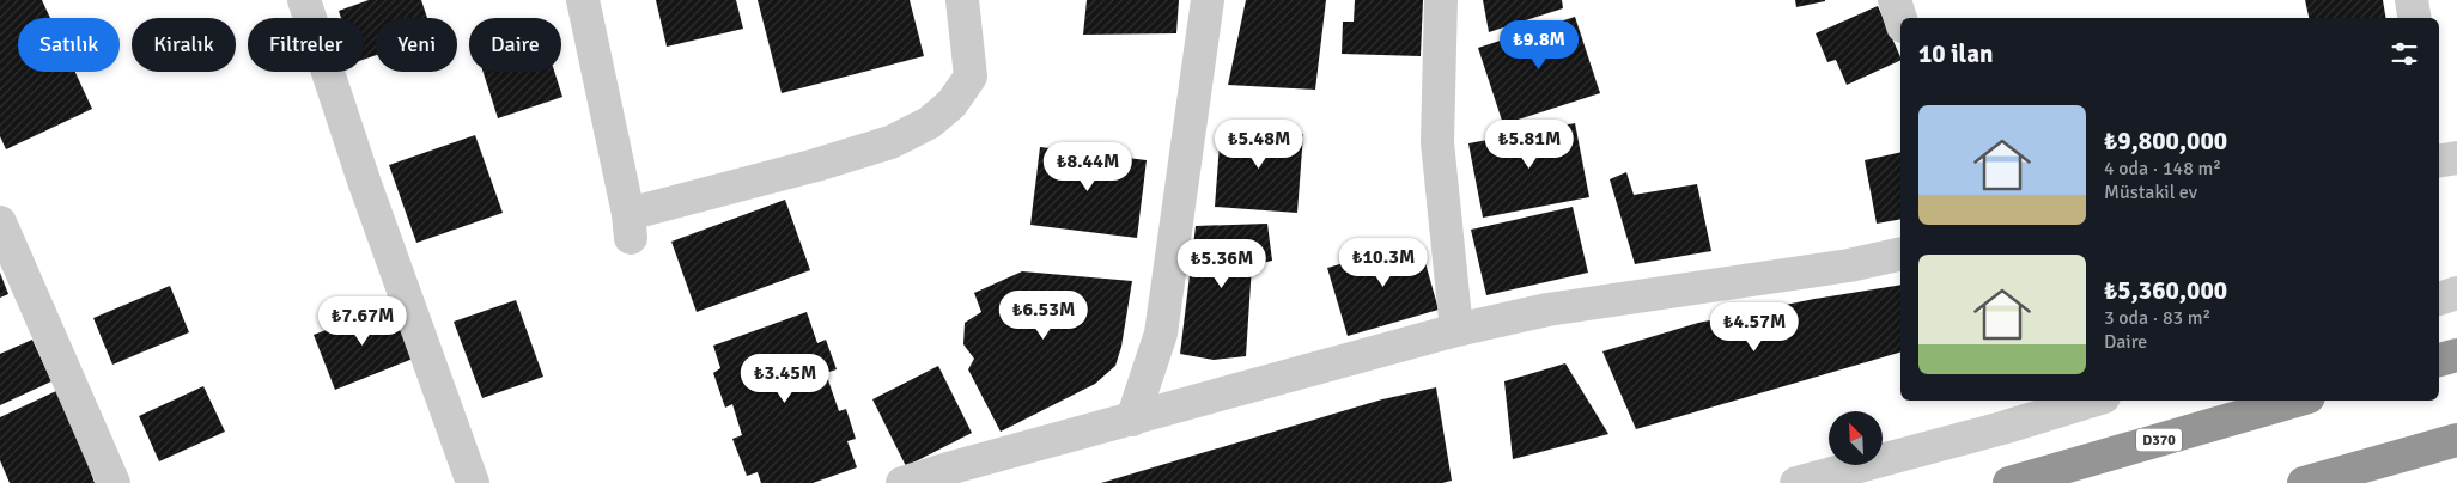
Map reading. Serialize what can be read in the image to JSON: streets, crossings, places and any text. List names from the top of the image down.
{
  "streets": {
    "highway": ["D370"]
  },
  "north": "top left",
  "page": {
    "chip": [
      "Satılık",
      "Kiralık",
      "Filtreler",
      "Yeni",
      "Daire"
    ],
    "heading": "10 ilan",
    "price": [
      "₺9.8M",
      "₺5.48M",
      "₺5.81M",
      "₺8.44M",
      "₺10.3M",
      "₺5.36M",
      "₺6.53M",
      "₺7.67M",
      "₺4.57M",
      "₺3.45M"
    ],
    "list": [
      {
        "name": "₺9,800,000",
        "note": "4 oda · 148 m² · Müstakil ev"
      },
      {
        "name": "₺5,360,000",
        "note": "3 oda · 83 m² · Daire"
      }
    ]
  }
}
